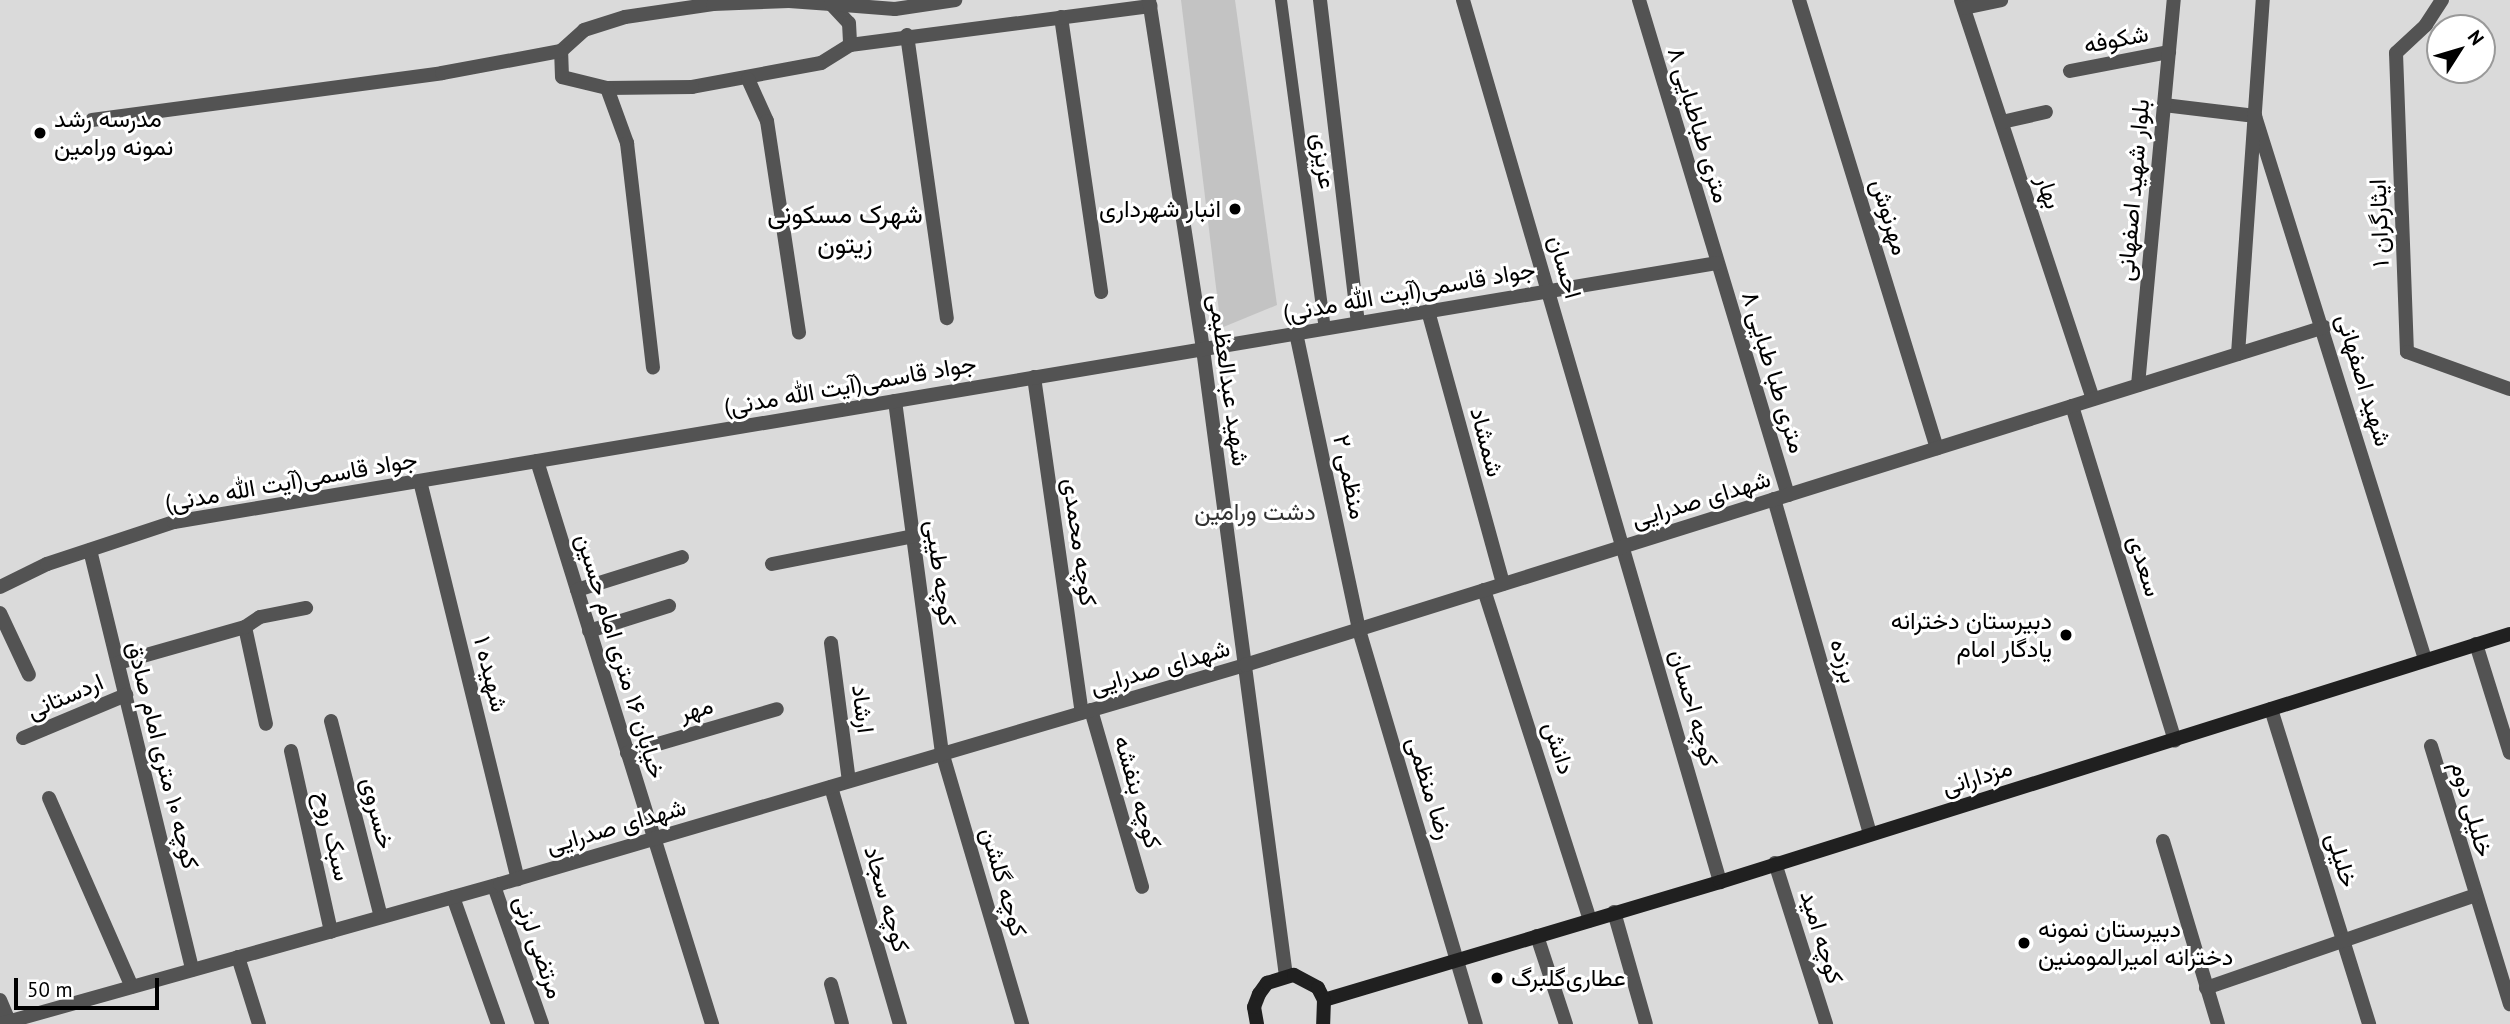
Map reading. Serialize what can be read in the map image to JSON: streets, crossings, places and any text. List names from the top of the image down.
{
  "streets": {
    "main road": ["مزدارانی"],
    "street": [
      "شکوفه",
      "۸ متری طباطبایی",
      "بلوار شهید اصفهانی",
      "بهار",
      "مهرنوش",
      "ایثارگران ۱",
      "احسان",
      "جواد قاسمی(آیت الله مدنی)",
      "۸ متری طبا طبایی",
      "شهید عبدالعظیمی",
      "شهید اصفهانی",
      "شمشاد",
      "منظمی ۲",
      "شهدای صدرایی",
      "کوچه محمدی",
      "سعدی",
      "کوچه طیبی",
      "خیابان ۱۶ متری امام حسین",
      "برزده",
      "شهیده ۱",
      "اردستانی",
      "کوچه احسان",
      "مهر",
      "ارشاد",
      "دانش",
      "کوچه ۱۰ متری امام صادق",
      "رضا منظمی",
      "کوچه بنفشه",
      "خلیلی دوم",
      "خسروی",
      "سبک روح",
      "خلیلی",
      "کوچه گلشن",
      "کوچه سجاد",
      "کوچه امید",
      "مرتضی لرنی"
    ],
    "lane": ["عزیزی"]
  },
  "crossings": [
    ["شکوفه", "بلوار شهید اصفهانی"],
    ["۸ متری طباطبایی", "جواد قاسمی(آیت الله مدنی)"],
    ["۸ متری طباطبایی", "۸ متری طبا طبایی"],
    ["عزیزی", "جواد قاسمی(آیت الله مدنی)"],
    ["بلوار شهید اصفهانی", "شهدای صدرایی"],
    ["بهار", "شهدای صدرایی"],
    ["مهرنوش", "شهدای صدرایی"],
    ["احسان", "جواد قاسمی(آیت الله مدنی)"],
    ["احسان", "شهدای صدرایی"],
    ["احسان", "کوچه احسان"],
    ["جواد قاسمی(آیت الله مدنی)", "۸ متری طبا طبایی"],
    ["جواد قاسمی(آیت الله مدنی)", "شهید عبدالعظیمی"],
    ["جواد قاسمی(آیت الله مدنی)", "شمشاد"],
    ["جواد قاسمی(آیت الله مدنی)", "منظمی ۲"],
    ["جواد قاسمی(آیت الله مدنی)", "کوچه محمدی"],
    ["جواد قاسمی(آیت الله مدنی)", "کوچه طیبی"],
    ["جواد قاسمی(آیت الله مدنی)", "خیابان ۱۶ متری امام حسین"],
    ["جواد قاسمی(آیت الله مدنی)", "شهیده ۱"],
    ["جواد قاسمی(آیت الله مدنی)", "کوچه ۱۰ متری امام صادق"],
    ["۸ متری طبا طبایی", "شهدای صدرایی"],
    ["۸ متری طبا طبایی", "برزده"],
    ["شهید عبدالعظیمی", "شهدای صدرایی"],
    ["شهید اصفهانی", "شهدای صدرایی"],
    ["شهید اصفهانی", "مزدارانی"],
    ["شمشاد", "شهدای صدرایی"],
    ["منظمی ۲", "شهدای صدرایی"],
    ["منظمی ۲", "رضا منظمی"],
    ["شهدای صدرایی", "کوچه محمدی"],
    ["شهدای صدرایی", "سعدی"],
    ["شهدای صدرایی", "کوچه طیبی"],
    ["شهدای صدرایی", "خیابان ۱۶ متری امام حسین"],
    ["شهدای صدرایی", "برزده"],
    ["شهدای صدرایی", "شهیده ۱"],
    ["شهدای صدرایی", "کوچه احسان"],
    ["شهدای صدرایی", "ارشاد"],
    ["شهدای صدرایی", "دانش"],
    ["شهدای صدرایی", "کوچه ۱۰ متری امام صادق"],
    ["شهدای صدرایی", "رضا منظمی"],
    ["شهدای صدرایی", "کوچه بنفشه"],
    ["شهدای صدرایی", "خسروی"],
    ["شهدای صدرایی", "سبک روح"],
    ["شهدای صدرایی", "کوچه گلشن"],
    ["شهدای صدرایی", "کوچه سجاد"],
    ["شهدای صدرایی", "مرتضی لرنی"],
    ["کوچه محمدی", "کوچه بنفشه"],
    ["سعدی", "مزدارانی"],
    ["کوچه طیبی", "کوچه گلشن"],
    ["خیابان ۱۶ متری امام حسین", "مهر"],
    ["برزده", "مزدارانی"],
    ["اردستانی", "کوچه ۱۰ متری امام صادق"],
    ["کوچه احسان", "مزدارانی"],
    ["دانش", "مزدارانی"],
    ["مزدارانی", "رضا منظمی"],
    ["مزدارانی", "خلیلی"],
    ["مزدارانی", "کوچه امید"]
  ],
  "districts": ["شهرک مسکونی زیتون"],
  "parks": ["دشت ورامین"],
  "places": [
    "مدرسه رشد نمونه ورامین",
    "انبار شهرداری",
    "دبیرستان دخترانه یادگار امام",
    "دبیرستان نمونه دخترانه امیرالمومنین",
    "عطاری‌گلبرگ"
  ],
  "scale_bar": "50 m",
  "north": "top right"
}
